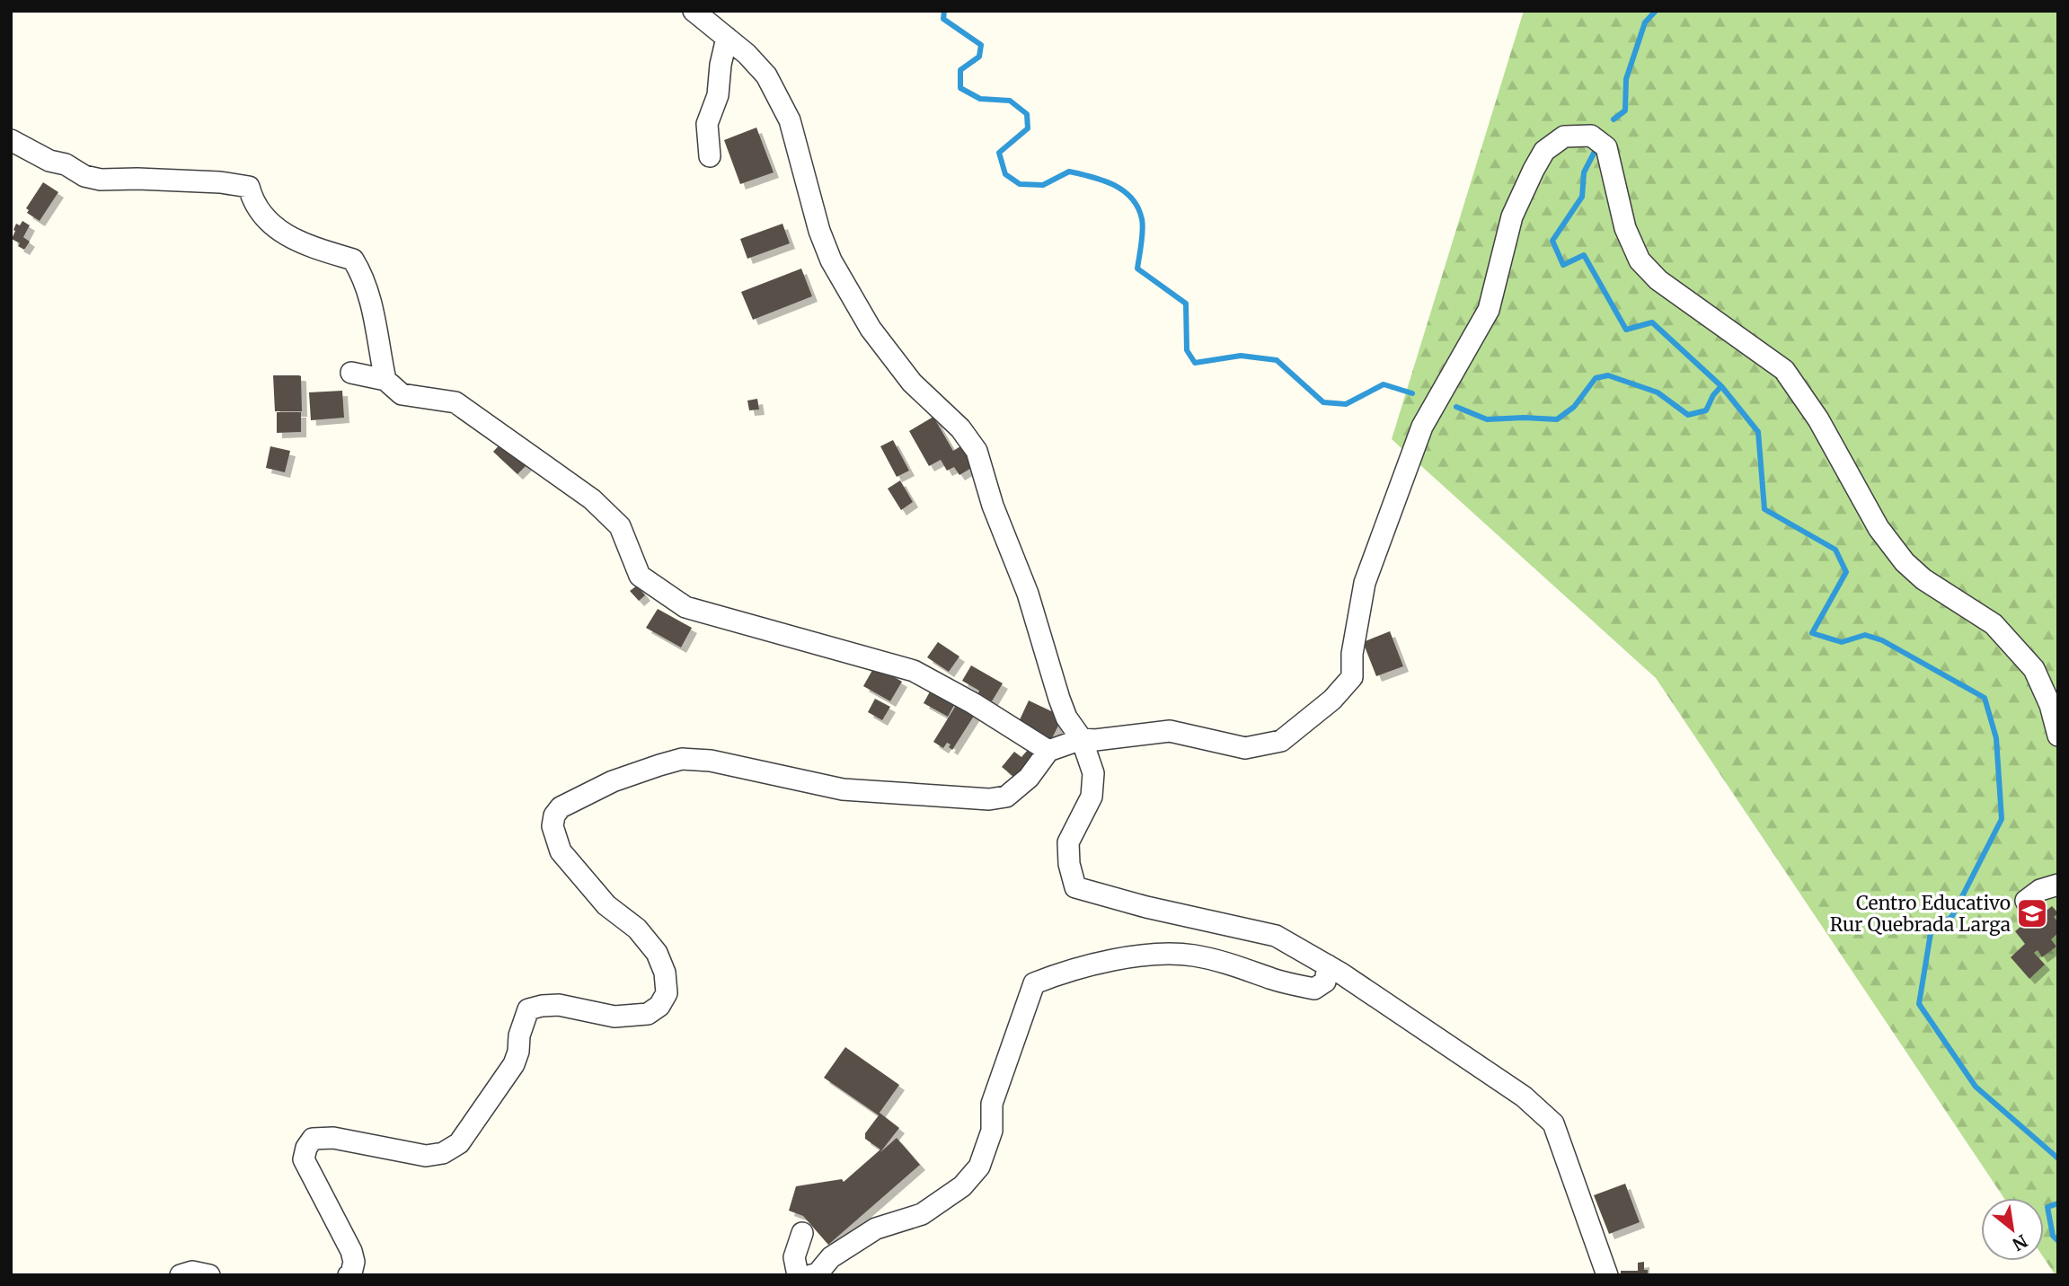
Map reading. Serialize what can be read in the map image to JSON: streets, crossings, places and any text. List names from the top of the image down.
{
  "places": {
    "school or university": ["Centro Educativo Rur Quebrada Larga"]
  },
  "north": "bottom right"
}
